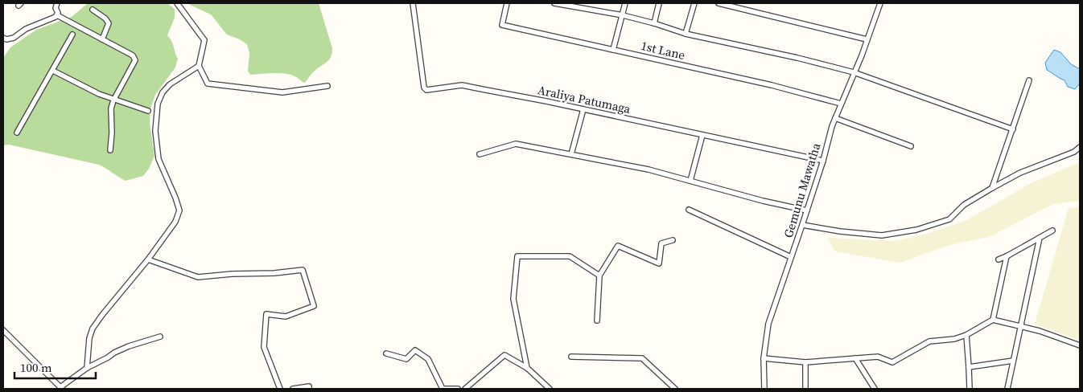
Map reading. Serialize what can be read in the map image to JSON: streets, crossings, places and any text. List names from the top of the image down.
{
  "streets": {
    "street": ["1st Lane", "Araliya Patumaga", "Gemunu Mawatha"]
  },
  "crossings": [
    ["1st Lane", "Gemunu Mawatha"],
    ["Araliya Patumaga", "Gemunu Mawatha"]
  ],
  "scale_bar": "100 m"
}
